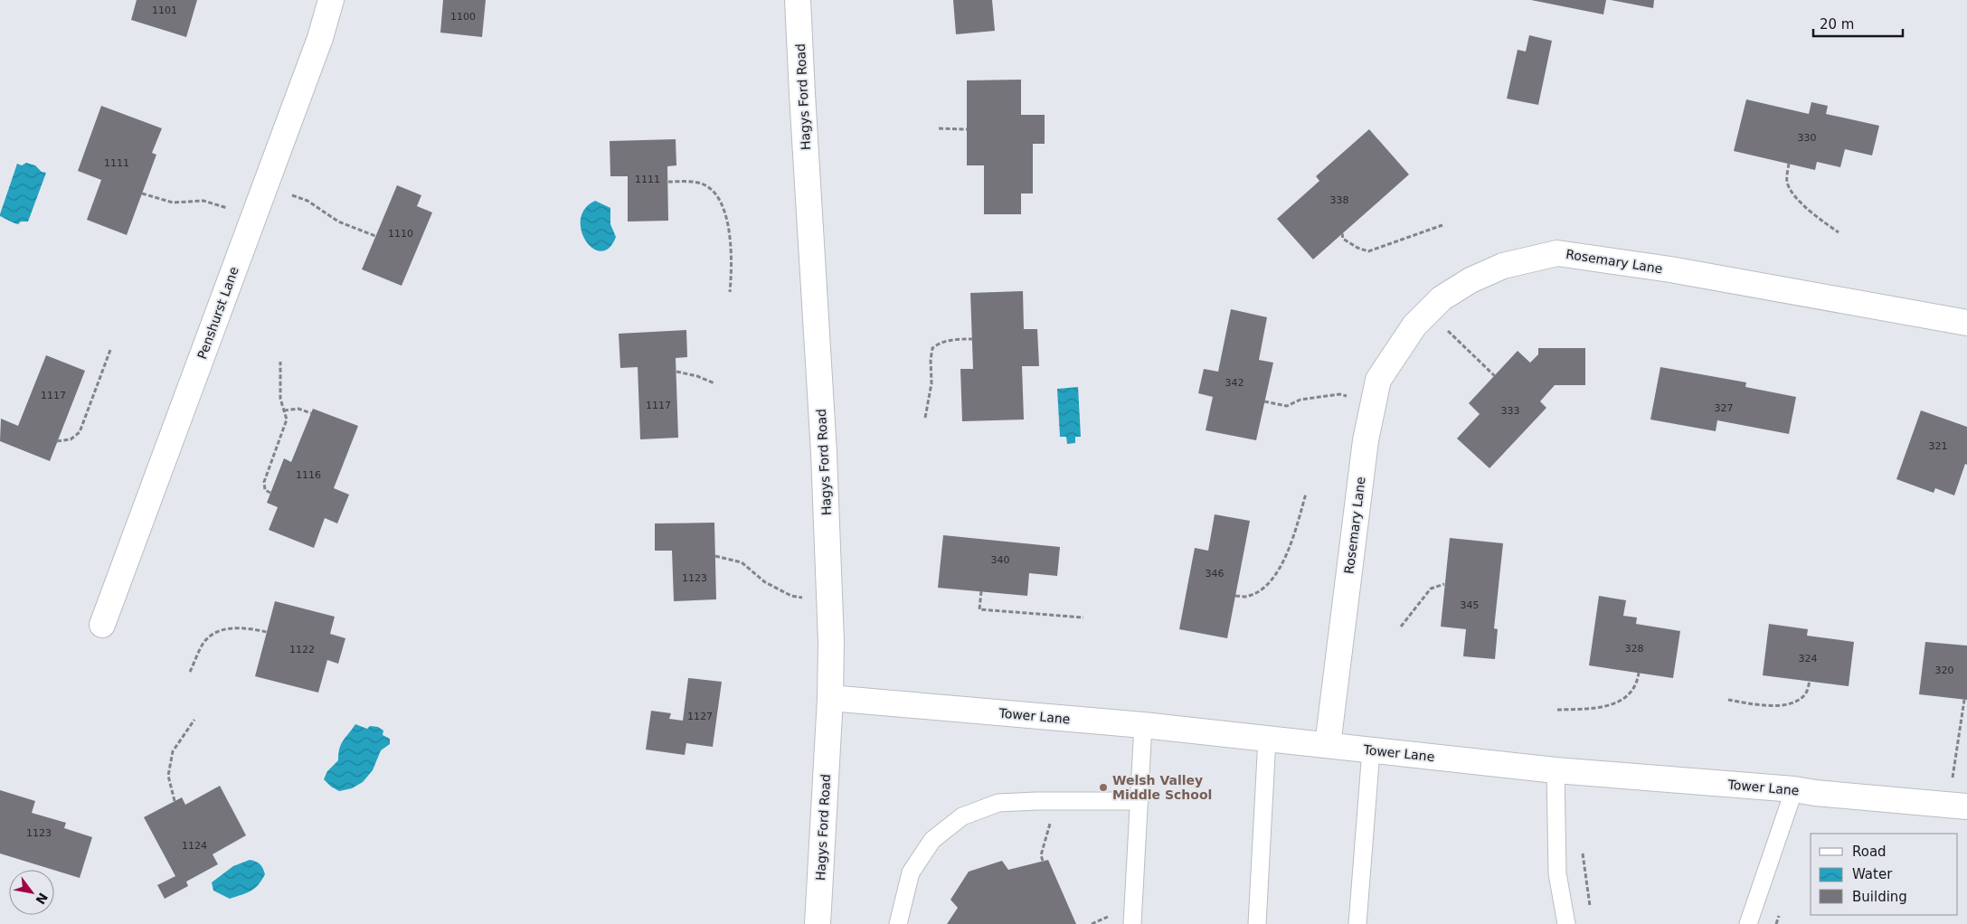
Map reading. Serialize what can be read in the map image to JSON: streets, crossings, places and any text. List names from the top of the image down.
{
  "streets": {
    "street": [
      "Hagys Ford Road",
      "Rosemary Lane",
      "Penshurst Lane",
      "Tower Lane"
    ]
  },
  "crossings": [
    ["Hagys Ford Road", "Tower Lane"],
    ["Rosemary Lane", "Tower Lane"]
  ],
  "places": ["Welsh Valley Middle School"],
  "house_numbers": [
    "1101",
    "1100",
    "330",
    "1111",
    "1111",
    "338",
    "1110",
    "342",
    "1117",
    "1117",
    "327",
    "333",
    "321",
    "1116",
    "340",
    "346",
    "1123",
    "345",
    "328",
    "1122",
    "324",
    "320",
    "1127",
    "1123",
    "1124"
  ],
  "legend": ["Road", "Water", "Building"],
  "scale_bar": "20 m",
  "north": "bottom right"
}
